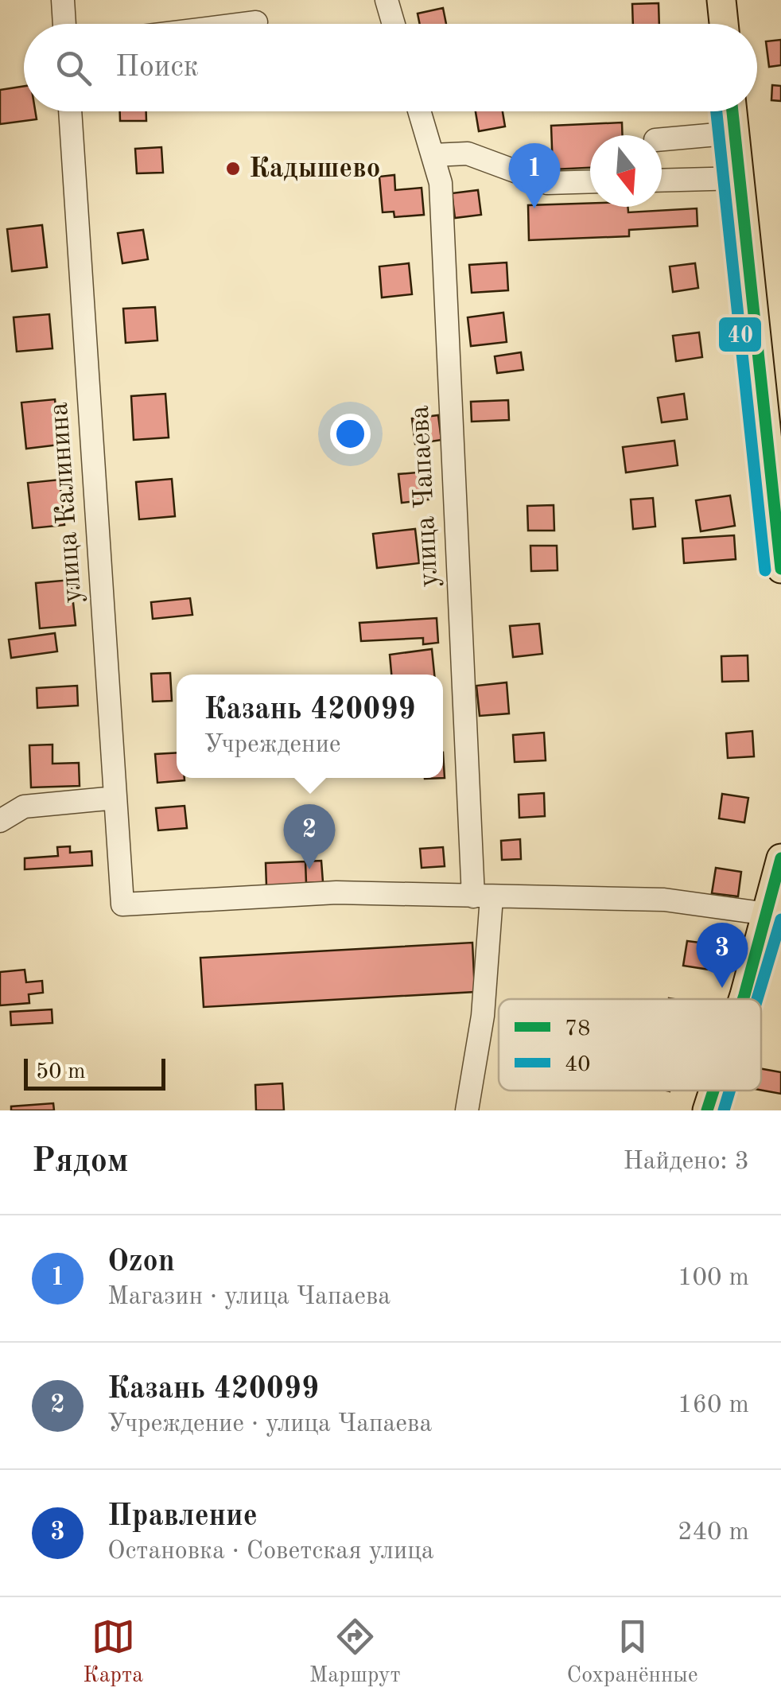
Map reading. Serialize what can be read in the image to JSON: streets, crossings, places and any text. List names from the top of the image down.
{
  "streets": {
    "street": ["улица Чапаева", "улица Калинина"]
  },
  "crossings": [
    ["улица Чапаева", "улица Калинина"]
  ],
  "places": ["Кадышево"],
  "lines": ["transit line 78", "transit line 40"],
  "legend": ["78", "40"],
  "scale_bar": "50 m",
  "north": "bottom",
  "page": {
    "search": "Поиск",
    "pins": ["1", "2", "3"],
    "popup": ["Казань 420099", "Учреждение"],
    "scale": "50 m",
    "heading": ["Рядом", "Найдено: 3"],
    "list": [
      {
        "mark": "1",
        "name": "Ozon",
        "note": "Магазин · улица Чапаева",
        "value": "100 m"
      },
      {
        "mark": "2",
        "name": "Казань 420099",
        "note": "Учреждение · улица Чапаева",
        "value": "160 m"
      },
      {
        "mark": "3",
        "name": "Правление",
        "note": "Остановка · Советская улица",
        "value": "240 m"
      }
    ],
    "nav": ["Карта", "Маршрут", "Сохранённые"]
  }
}
